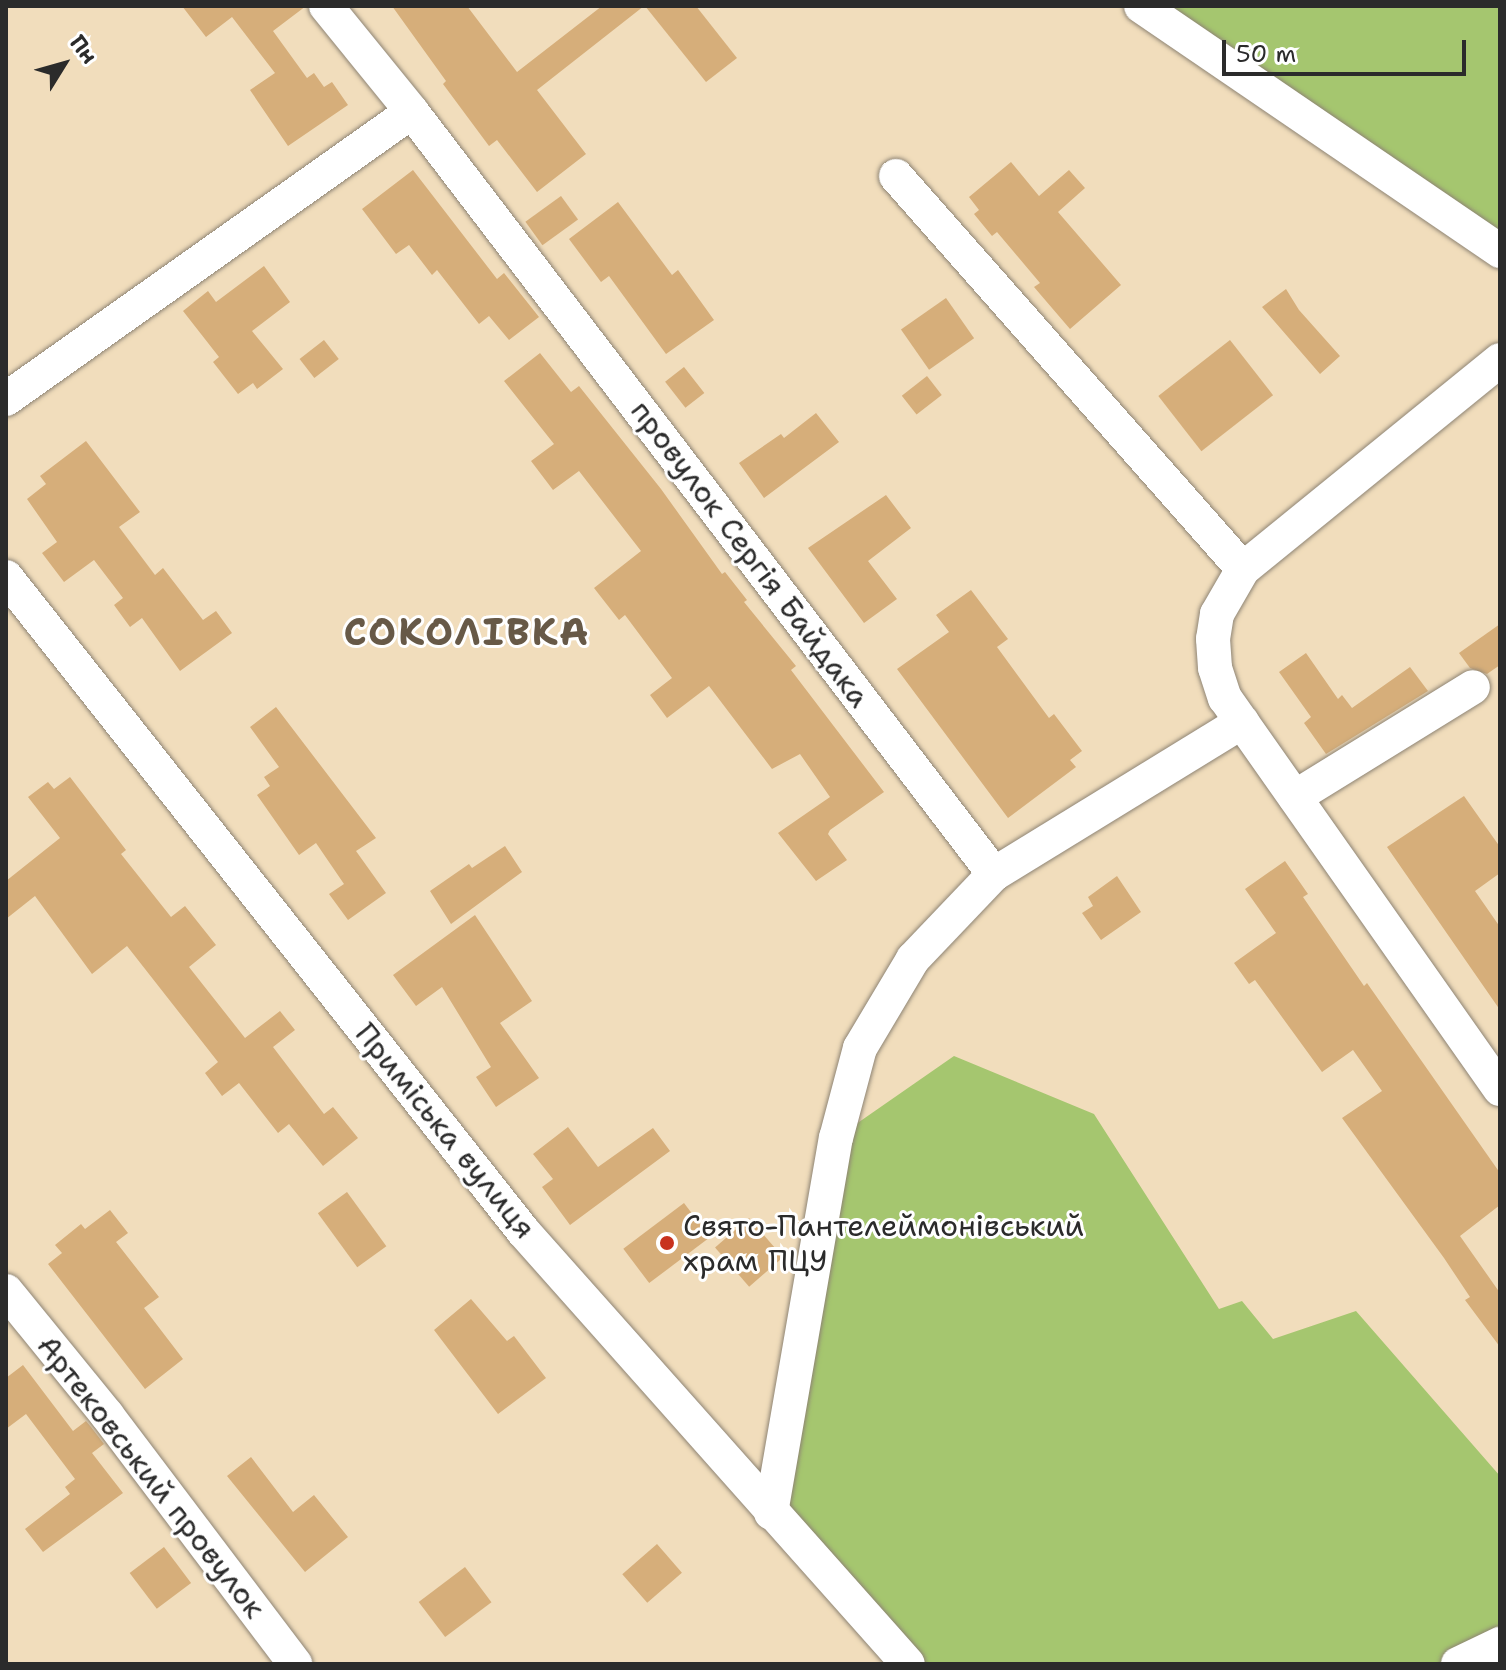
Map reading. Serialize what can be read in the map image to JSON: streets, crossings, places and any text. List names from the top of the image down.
{
  "streets": {
    "street": ["провулок Сергія Байдака", "Приміська вулиця", "Артековський провулок"]
  },
  "districts": ["СОКОЛІВКА"],
  "places": ["Свято-Пантелеймонівський храм ПЦУ"],
  "scale_bar": "50 m",
  "north": "top right"
}
